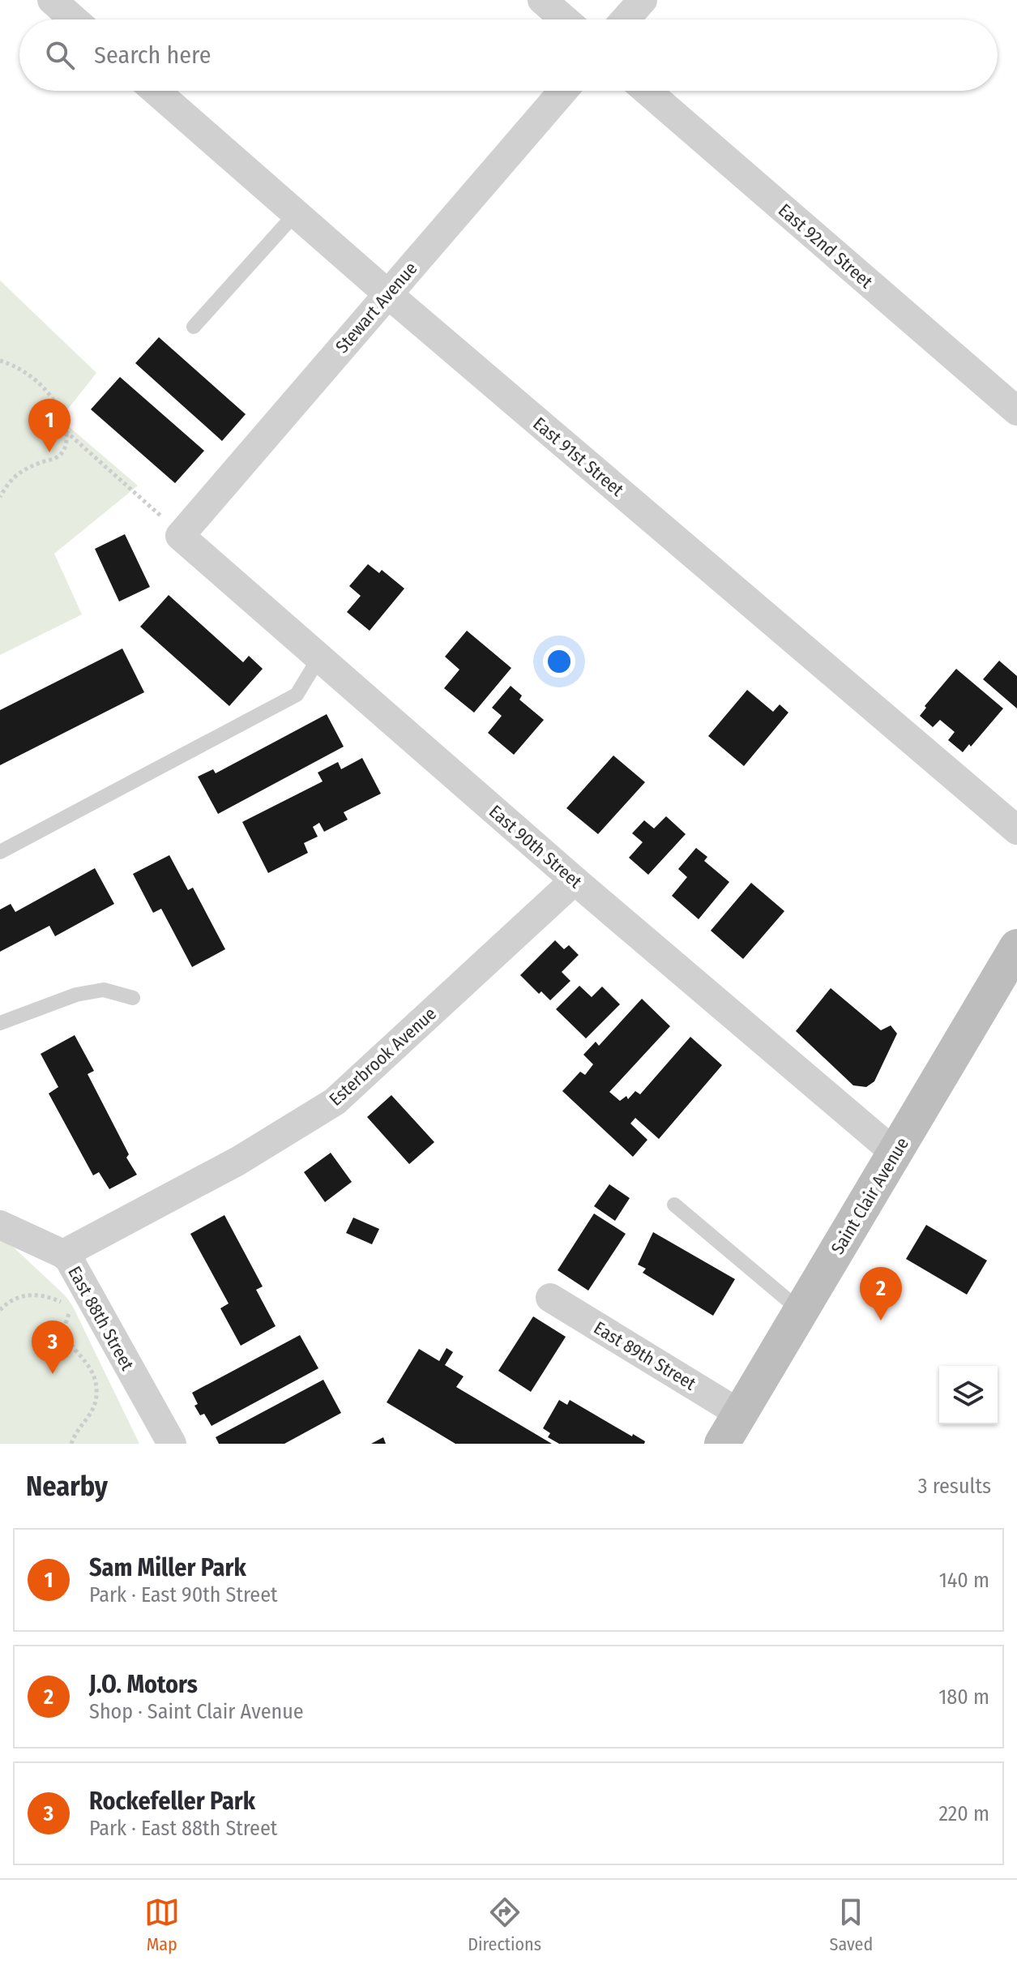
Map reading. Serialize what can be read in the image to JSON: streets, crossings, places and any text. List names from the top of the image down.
{
  "streets": {
    "main road": ["Saint Clair Avenue"],
    "street": [
      "East 92nd Street",
      "Stewart Avenue",
      "East 91st Street",
      "East 90th Street",
      "Esterbrook Avenue",
      "East 88th Street",
      "East 89th Street"
    ]
  },
  "crossings": [
    ["Stewart Avenue", "East 91st Street"],
    ["Stewart Avenue", "East 90th Street"],
    ["East 90th Street", "Esterbrook Avenue"],
    ["East 90th Street", "Saint Clair Avenue"],
    ["Esterbrook Avenue", "East 88th Street"],
    ["Saint Clair Avenue", "East 89th Street"]
  ],
  "page": {
    "search": "Search here",
    "pins": ["1", "2", "3"],
    "heading": ["Nearby", "3 results"],
    "list": [
      {
        "mark": "1",
        "name": "Sam Miller Park",
        "note": "Park · East 90th Street",
        "value": "140 m"
      },
      {
        "mark": "2",
        "name": "J.O. Motors",
        "note": "Shop · Saint Clair Avenue",
        "value": "180 m"
      },
      {
        "mark": "3",
        "name": "Rockefeller Park",
        "note": "Park · East 88th Street",
        "value": "220 m"
      }
    ],
    "nav": ["Map", "Directions", "Saved"]
  }
}
